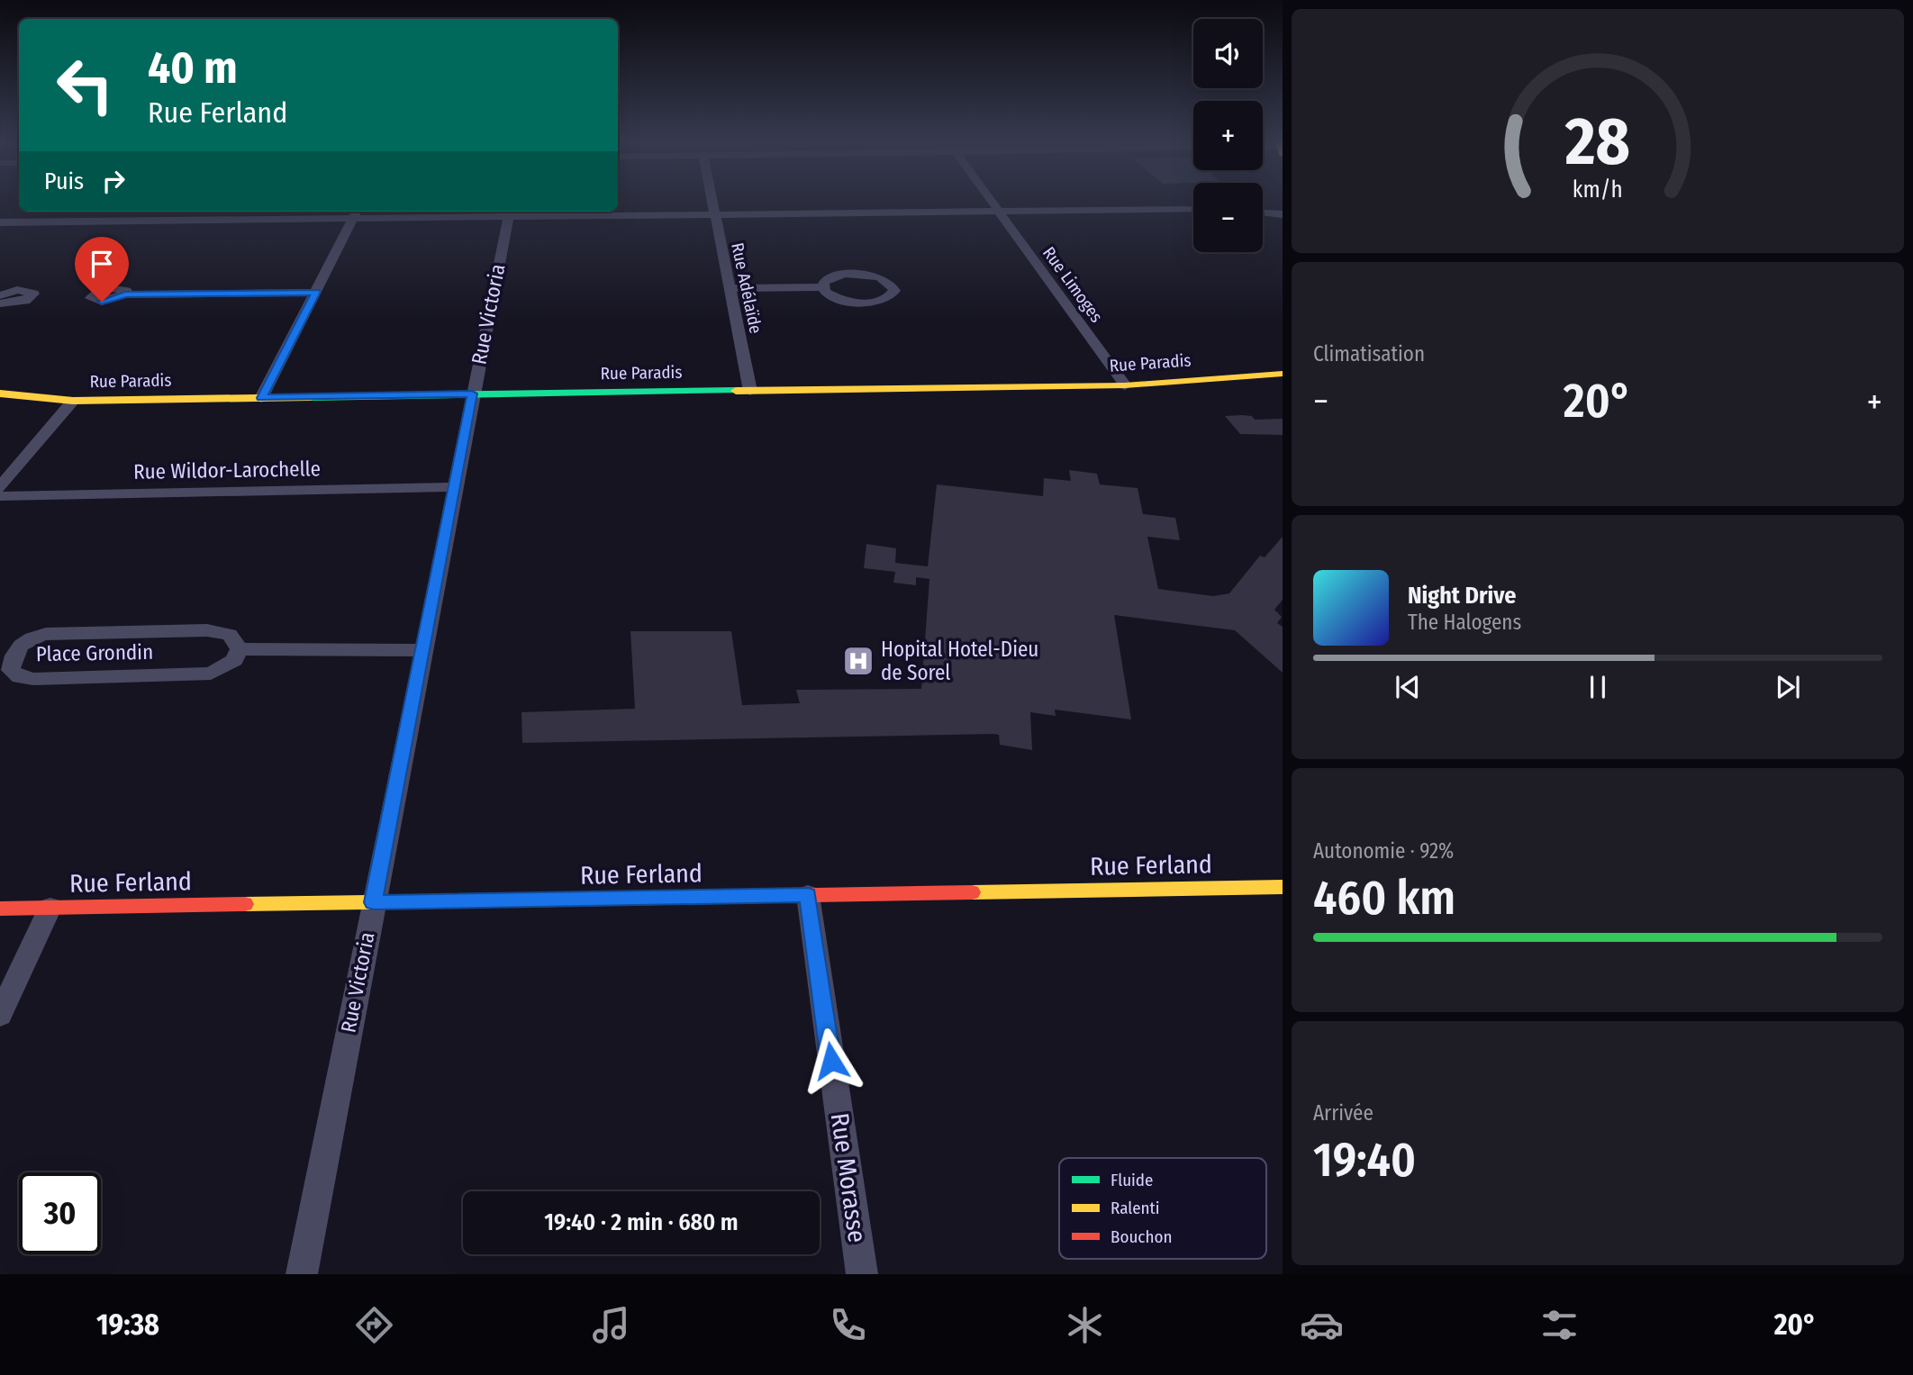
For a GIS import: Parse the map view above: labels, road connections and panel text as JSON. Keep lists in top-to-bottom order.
{
  "streets": {
    "street": [
      "Rue Limoges",
      "Rue Adélaïde",
      "Rue Victoria",
      "Rue Paradis",
      "Rue Wildor-Larochelle",
      "Place Grondin",
      "Rue Ferland",
      "Rue Morasse"
    ]
  },
  "crossings": [
    ["Rue Limoges", "Rue Paradis"],
    ["Rue Adélaïde", "Rue Paradis"],
    ["Rue Victoria", "Rue Paradis"],
    ["Rue Victoria", "Rue Wildor-Larochelle"],
    ["Rue Victoria", "Rue Ferland"],
    ["Rue Ferland", "Rue Morasse"]
  ],
  "places": {
    "hospital": ["Hopital Hotel-Dieu de Sorel"]
  },
  "legend": ["Fluide", "Ralenti", "Bouchon"],
  "page": {
    "map_buttons": ["+", "−"],
    "turn": ["40 m", "Rue Ferland"],
    "then": "Puis",
    "tile": [
      "Climatisation",
      ["Autonomie · 92%", "460 km"],
      ["Arrivée", "19:40"]
    ],
    "heat": ["−", "20°", "+"],
    "song": ["Night Drive", "The Halogens"],
    "limit": "30",
    "trip": "19:40 · 2 min · 680 m",
    "tabs": ["19:38", "20°"],
    "gauge": ["28", "km/h"]
  }
}
